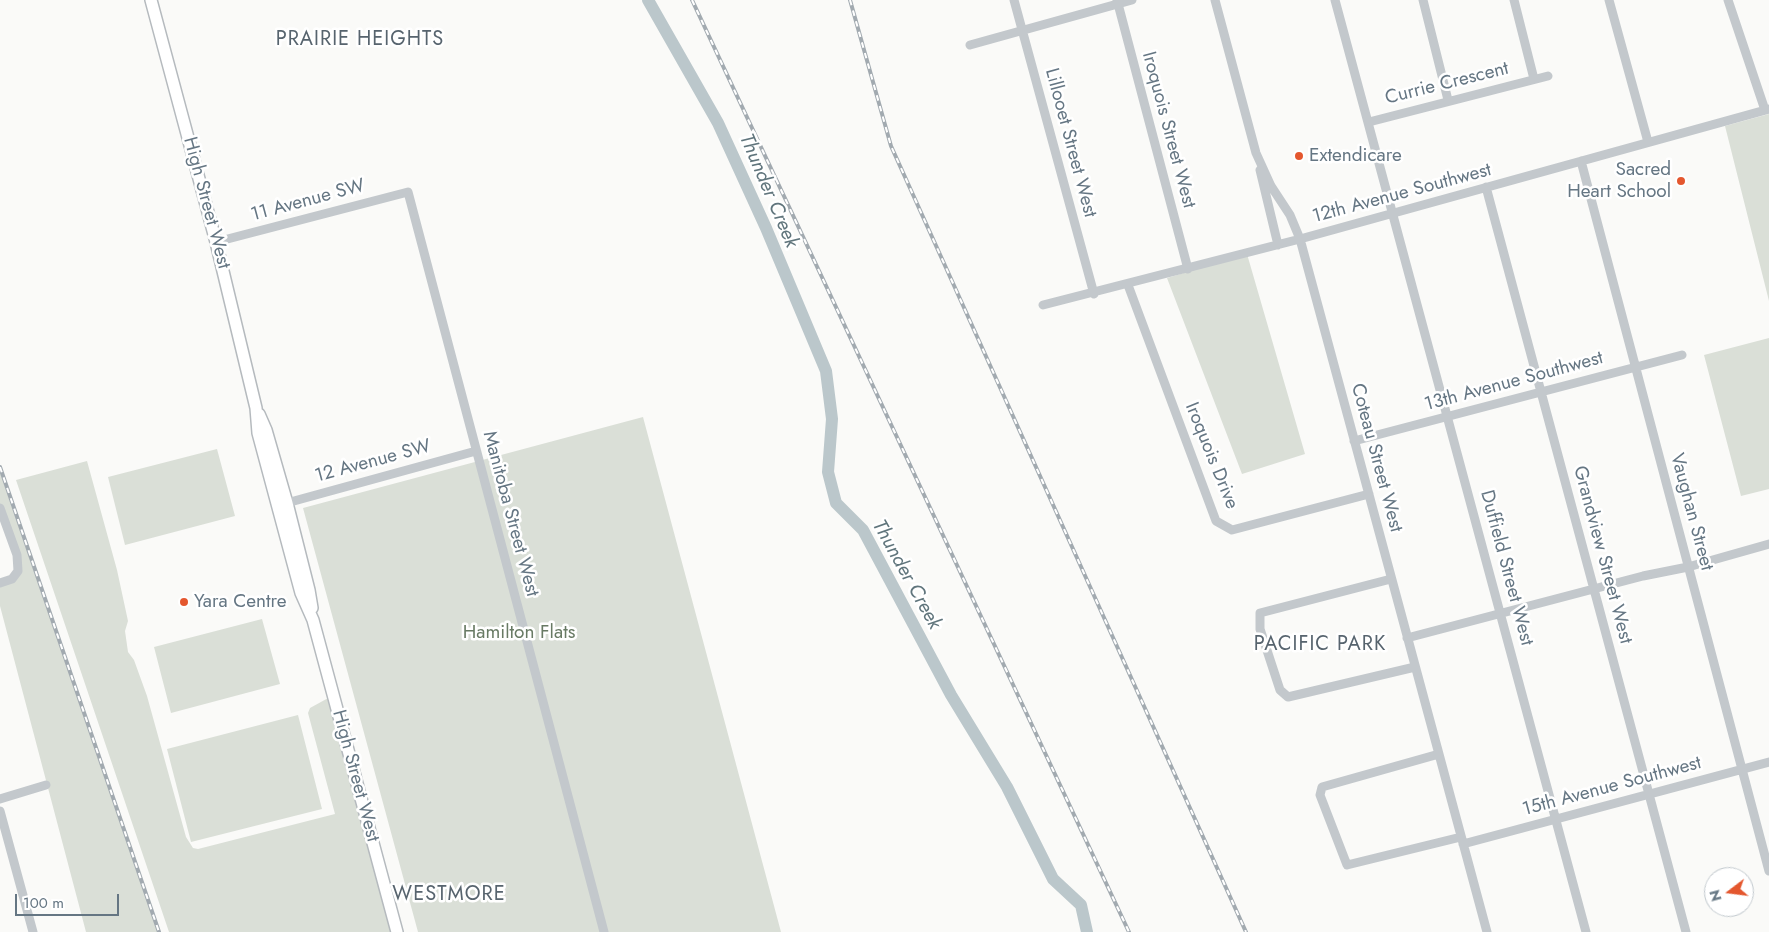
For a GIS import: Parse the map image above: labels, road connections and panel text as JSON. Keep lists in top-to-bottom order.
{
  "streets": {
    "main road": ["High Street West"],
    "street": [
      "Currie Crescent",
      "Iroquois Street West",
      "Lillooet Street West",
      "12th Avenue Southwest",
      "11 Avenue SW",
      "13th Avenue Southwest",
      "Iroquois Drive",
      "Coteau Street West",
      "12 Avenue SW",
      "Vaughan Street",
      "Manitoba Street West",
      "Grandview Street West",
      "Duffield Street West",
      "15th Avenue Southwest"
    ]
  },
  "crossings": [
    ["Currie Crescent", "Duffield Street West"],
    ["Iroquois Street West", "12th Avenue Southwest"],
    ["Lillooet Street West", "12th Avenue Southwest"],
    ["12th Avenue Southwest", "Iroquois Drive"],
    ["12th Avenue Southwest", "Coteau Street West"],
    ["12th Avenue Southwest", "Vaughan Street"],
    ["12th Avenue Southwest", "Grandview Street West"],
    ["12th Avenue Southwest", "Duffield Street West"],
    ["11 Avenue SW", "High Street West"],
    ["11 Avenue SW", "Manitoba Street West"],
    ["High Street West", "12 Avenue SW"],
    ["13th Avenue Southwest", "Coteau Street West"],
    ["13th Avenue Southwest", "Vaughan Street"],
    ["13th Avenue Southwest", "Grandview Street West"],
    ["13th Avenue Southwest", "Duffield Street West"],
    ["Iroquois Drive", "Coteau Street West"],
    ["Coteau Street West", "15th Avenue Southwest"],
    ["12 Avenue SW", "Manitoba Street West"],
    ["Vaughan Street", "15th Avenue Southwest"],
    ["Grandview Street West", "15th Avenue Southwest"],
    ["Duffield Street West", "15th Avenue Southwest"]
  ],
  "districts": ["PRAIRIE HEIGHTS", "PACIFIC PARK", "WESTMORE"],
  "water": ["Thunder Creek"],
  "parks": ["Hamilton Flats"],
  "places": ["Extendicare", "Sacred Heart School", "Yara Centre"],
  "scale_bar": "100 m",
  "north": "left"
}
